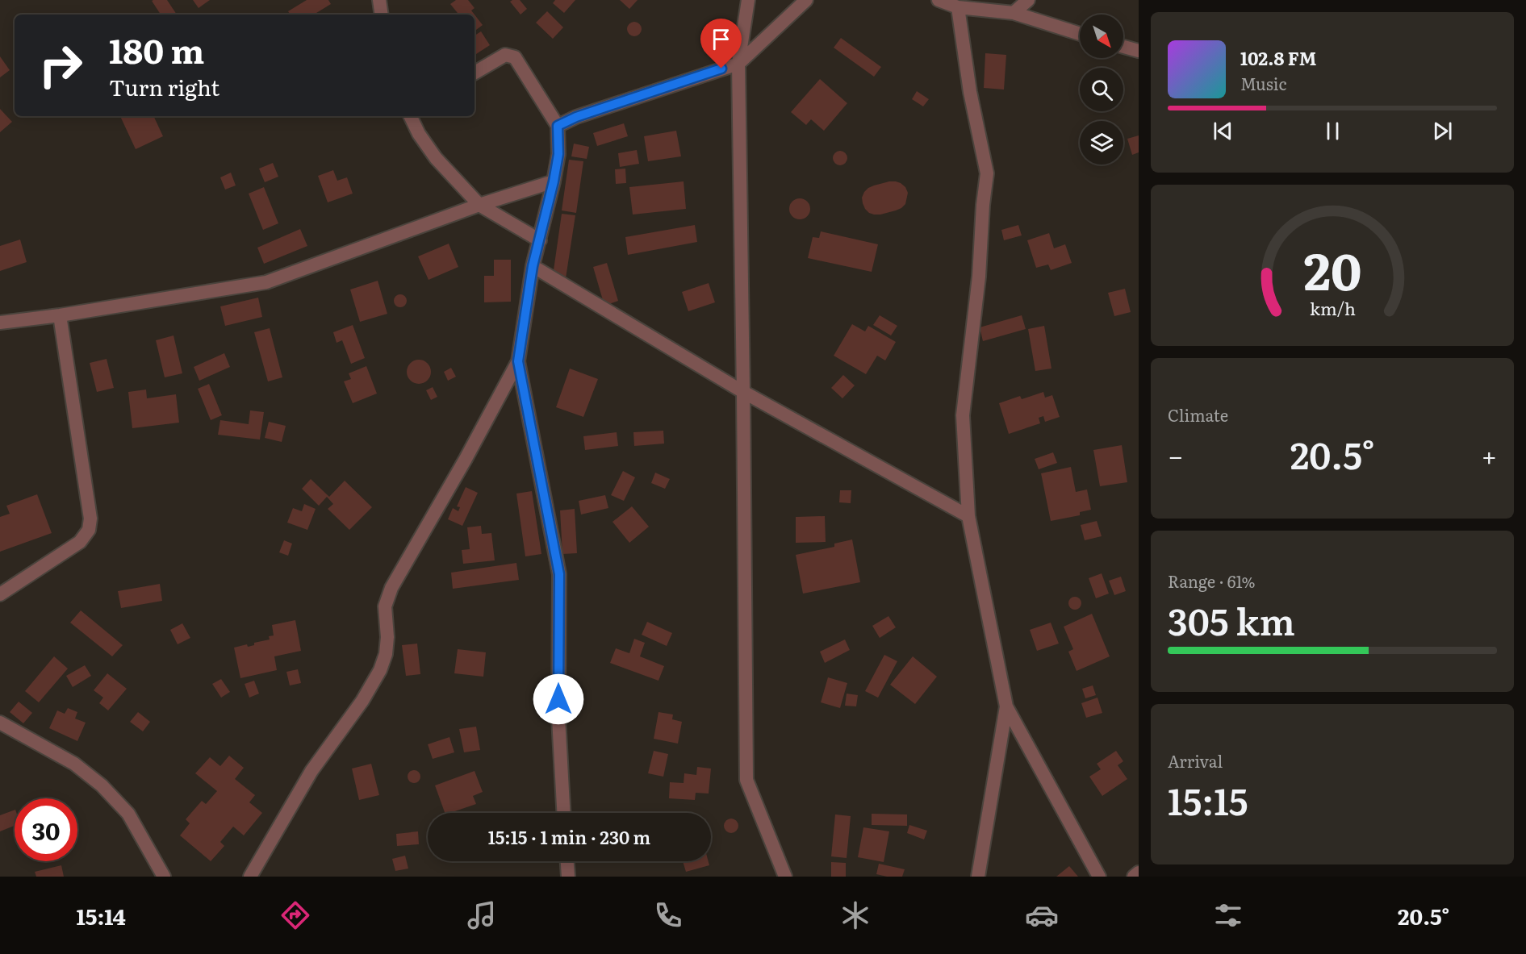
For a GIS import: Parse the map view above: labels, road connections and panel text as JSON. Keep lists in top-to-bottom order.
{
  "north": "bottom right",
  "page": {
    "turn": ["180 m", "Turn right"],
    "song": ["102.8 FM", "Music"],
    "tile": [
      "Climate",
      ["Range · 61%", "305 km"],
      ["Arrival", "15:15"]
    ],
    "heat": ["−", "20.5°", "+"],
    "limit": "30",
    "trip": "15:15 · 1 min · 230 m",
    "tabs": ["15:14", "20.5°"],
    "gauge": ["20", "km/h"]
  }
}
